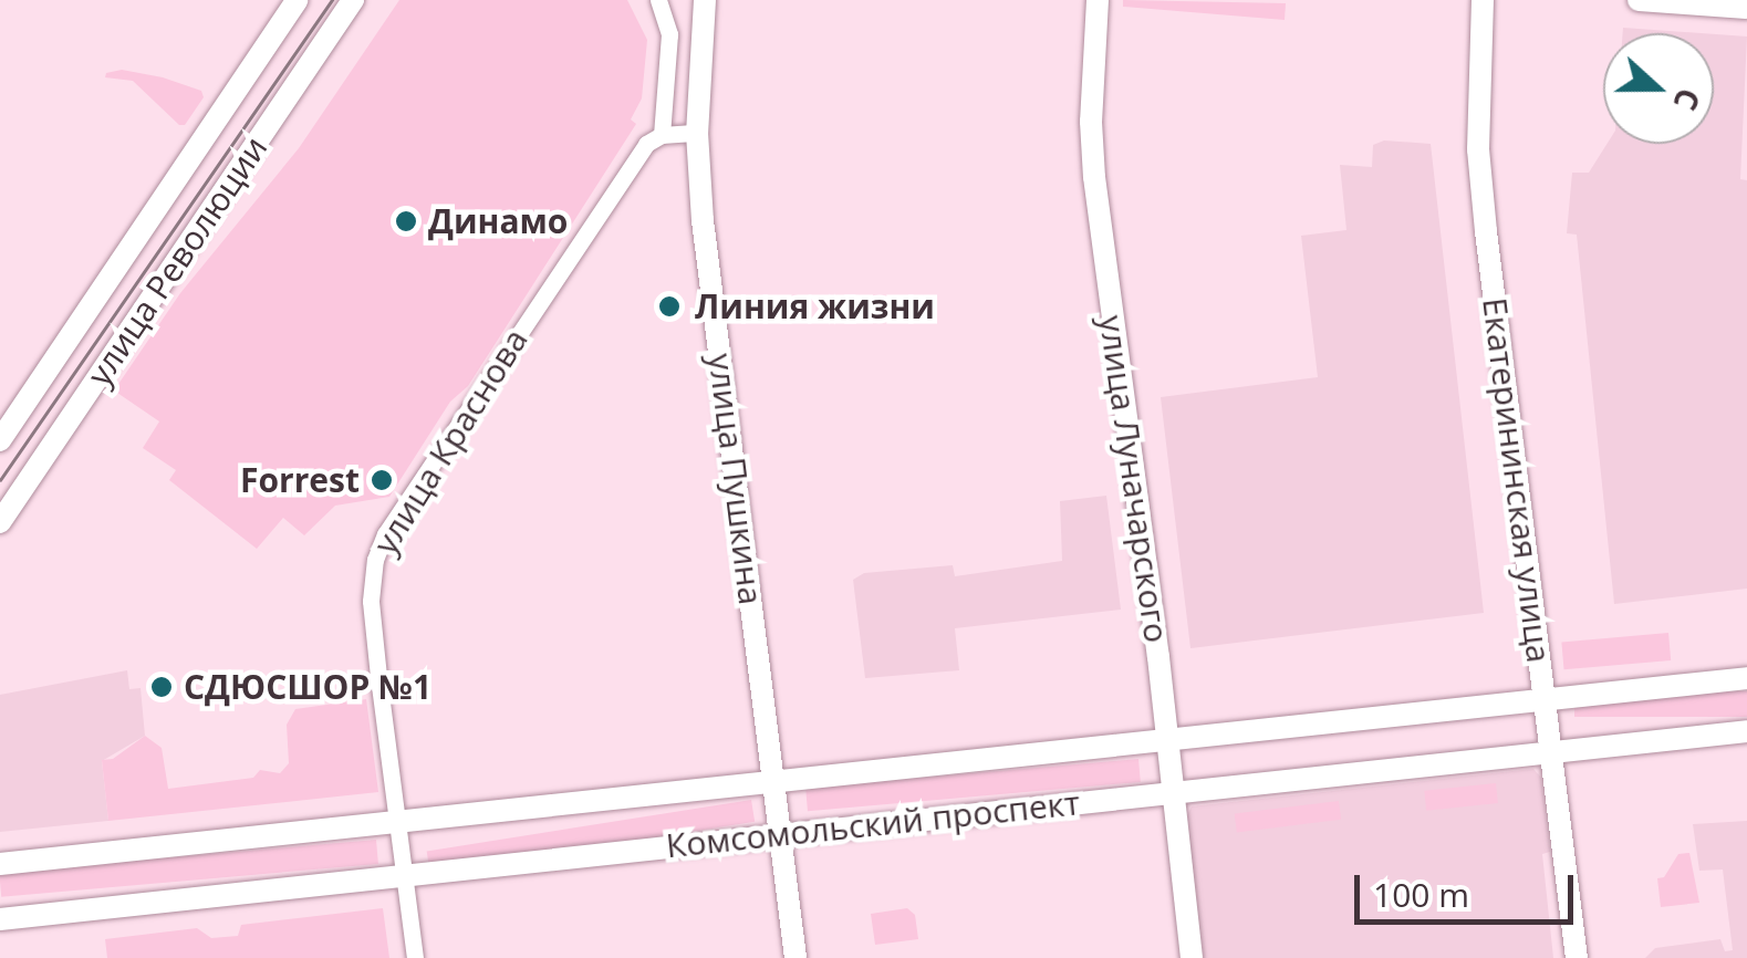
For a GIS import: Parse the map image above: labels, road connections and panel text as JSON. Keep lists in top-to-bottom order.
{
  "streets": {
    "main road": [
      "улица Революции",
      "улица Пушкина",
      "улица Луначарского",
      "Екатерининская улица",
      "Комсомольский проспект"
    ],
    "street": ["улица Краснова"]
  },
  "crossings": [
    ["улица Краснова", "Комсомольский проспект"],
    ["улица Пушкина", "Комсомольский проспект"],
    ["улица Луначарского", "Комсомольский проспект"],
    ["Екатерининская улица", "Комсомольский проспект"]
  ],
  "places": [
    "Динамо",
    "Линия жизни",
    "Forrest",
    "СДЮСШОР №1"
  ],
  "scale_bar": "100 m",
  "north": "right"
}
